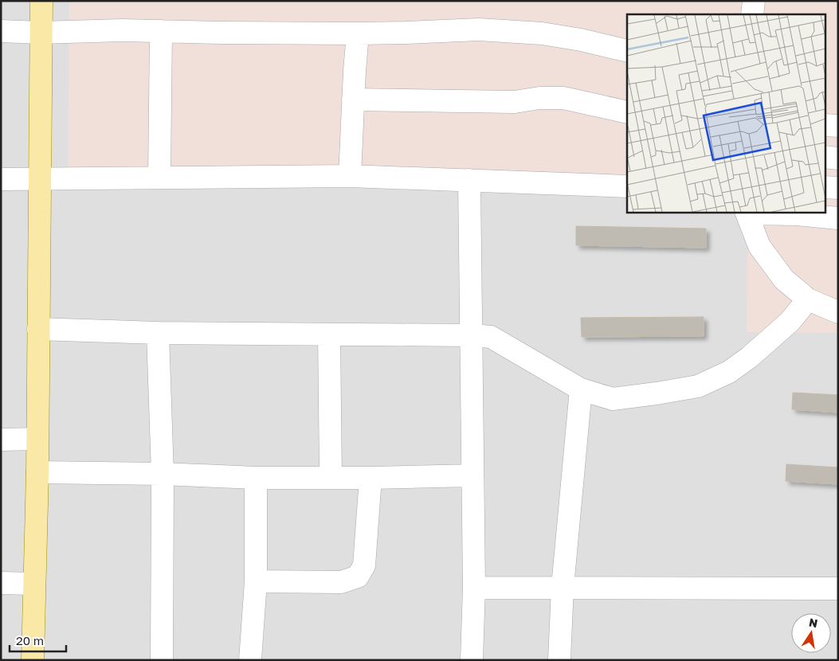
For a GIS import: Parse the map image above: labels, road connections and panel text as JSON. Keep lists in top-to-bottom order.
{
  "scale_bar": "20 m",
  "north": "top"
}
